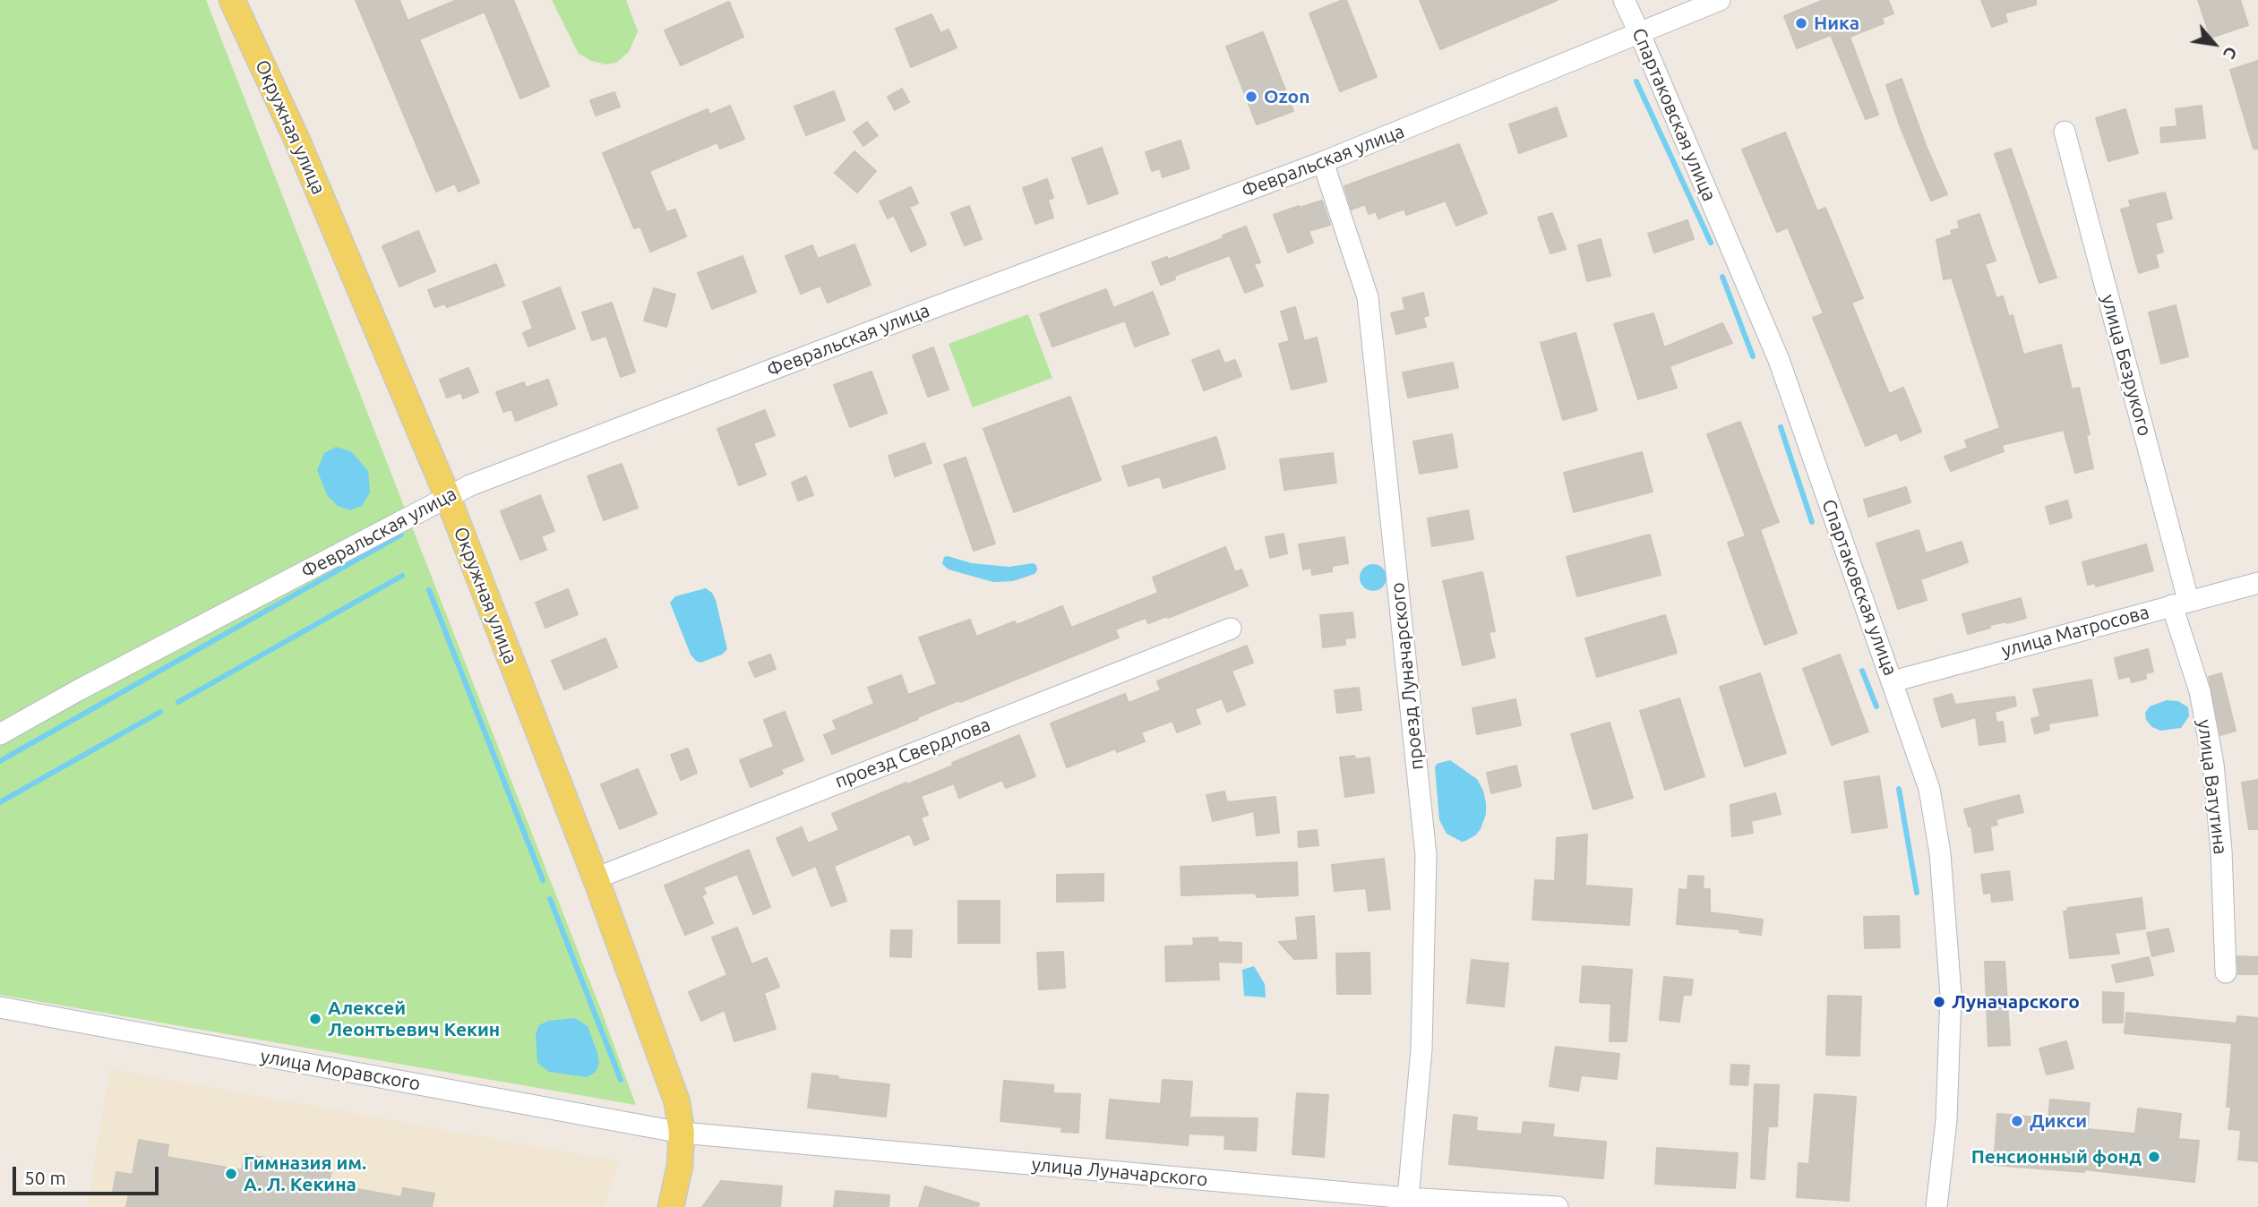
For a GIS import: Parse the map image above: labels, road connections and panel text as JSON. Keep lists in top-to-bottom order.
{
  "streets": {
    "main road": ["Окружная улица"],
    "street": [
      "Спартаковская улица",
      "Февральская улица",
      "улица Безрукого",
      "улица Матросова",
      "проезд Луначарского",
      "проезд Свердлова",
      "улица Ватутина",
      "улица Моравского",
      "улица Луначарского"
    ]
  },
  "crossings": [
    ["Спартаковская улица", "Февральская улица"],
    ["Спартаковская улица", "улица Матросова"],
    ["Окружная улица", "Февральская улица"],
    ["Окружная улица", "проезд Свердлова"],
    ["Окружная улица", "улица Моравского"],
    ["Окружная улица", "улица Луначарского"],
    ["Февральская улица", "проезд Луначарского"],
    ["улица Безрукого", "улица Матросова"],
    ["улица Безрукого", "улица Ватутина"],
    ["улица Матросова", "улица Ватутина"],
    ["проезд Луначарского", "улица Луначарского"],
    ["улица Моравского", "улица Луначарского"]
  ],
  "places": [
    "Ника",
    "Ozon",
    "Луначарского",
    "Алексей Леонтьевич Кекин",
    "Дикси",
    "Пенсионный фонд",
    "Гимназия им. А. Л. Кекина"
  ],
  "scale_bar": "50 m",
  "north": "bottom right"
}
